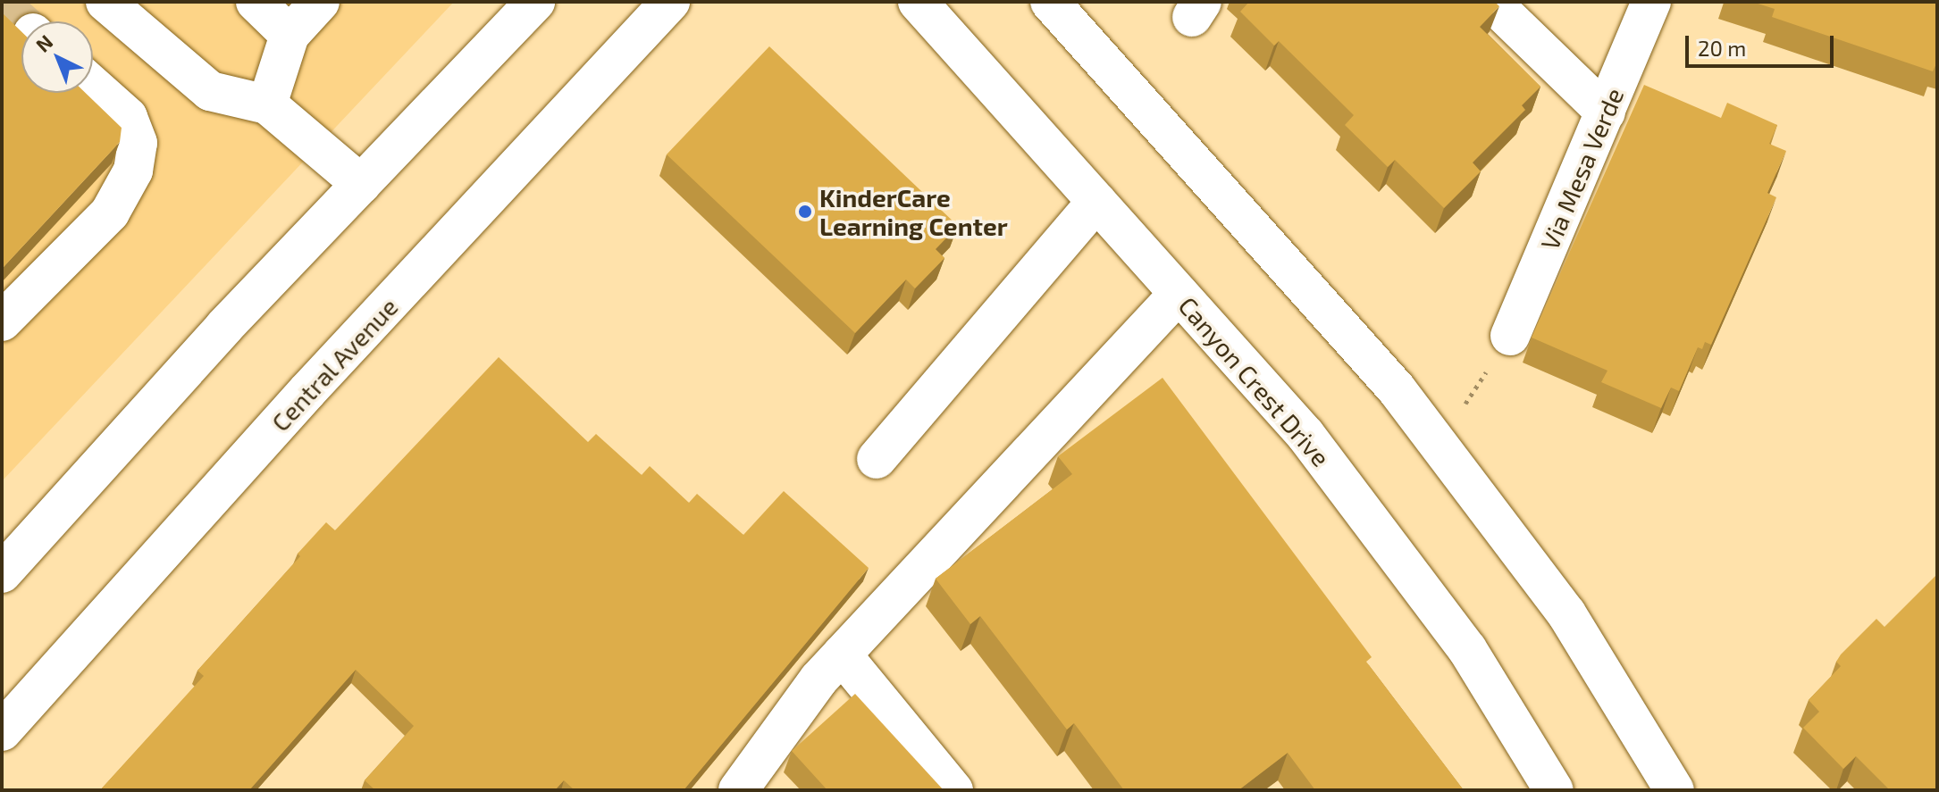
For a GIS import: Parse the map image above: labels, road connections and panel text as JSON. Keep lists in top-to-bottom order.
{
  "streets": {
    "main road": ["Via Mesa Verde", "Central Avenue", "Canyon Crest Drive"]
  },
  "places": ["KinderCare Learning Center"],
  "scale_bar": "20 m",
  "north": "top left"
}
